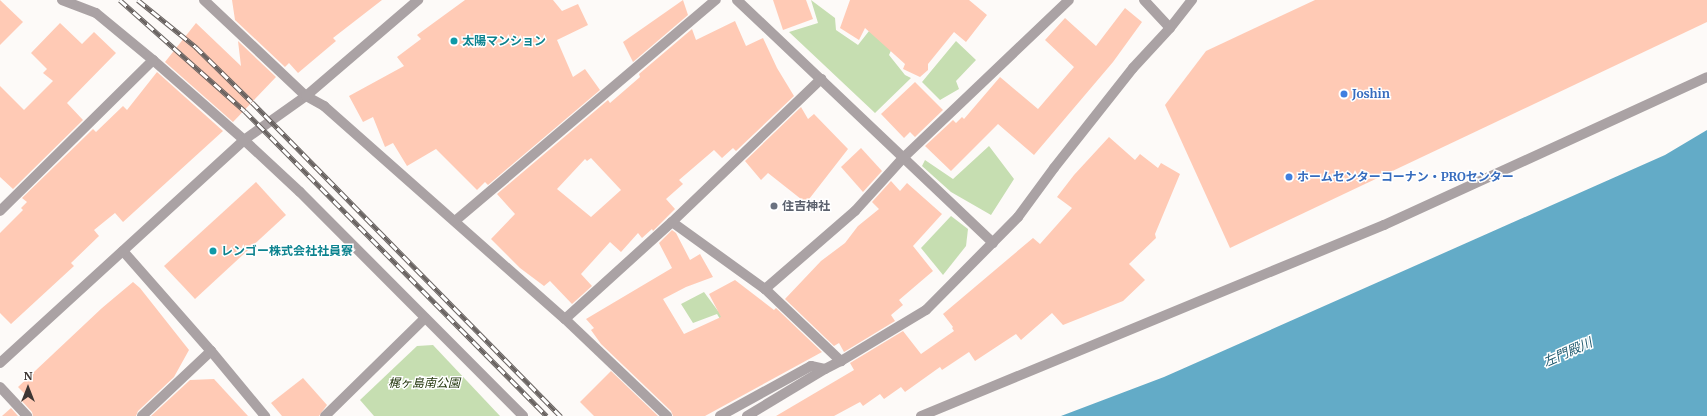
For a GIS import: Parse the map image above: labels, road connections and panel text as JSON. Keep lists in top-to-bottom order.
{
  "water": ["左門殿川"],
  "parks": ["梶ヶ島南公園"],
  "places": [
    "太陽マンション",
    "Joshin",
    "ホームセンターコーナン・PROセンター",
    "住吉神社",
    "レンゴー株式会社社員寮"
  ],
  "north": "top"
}
